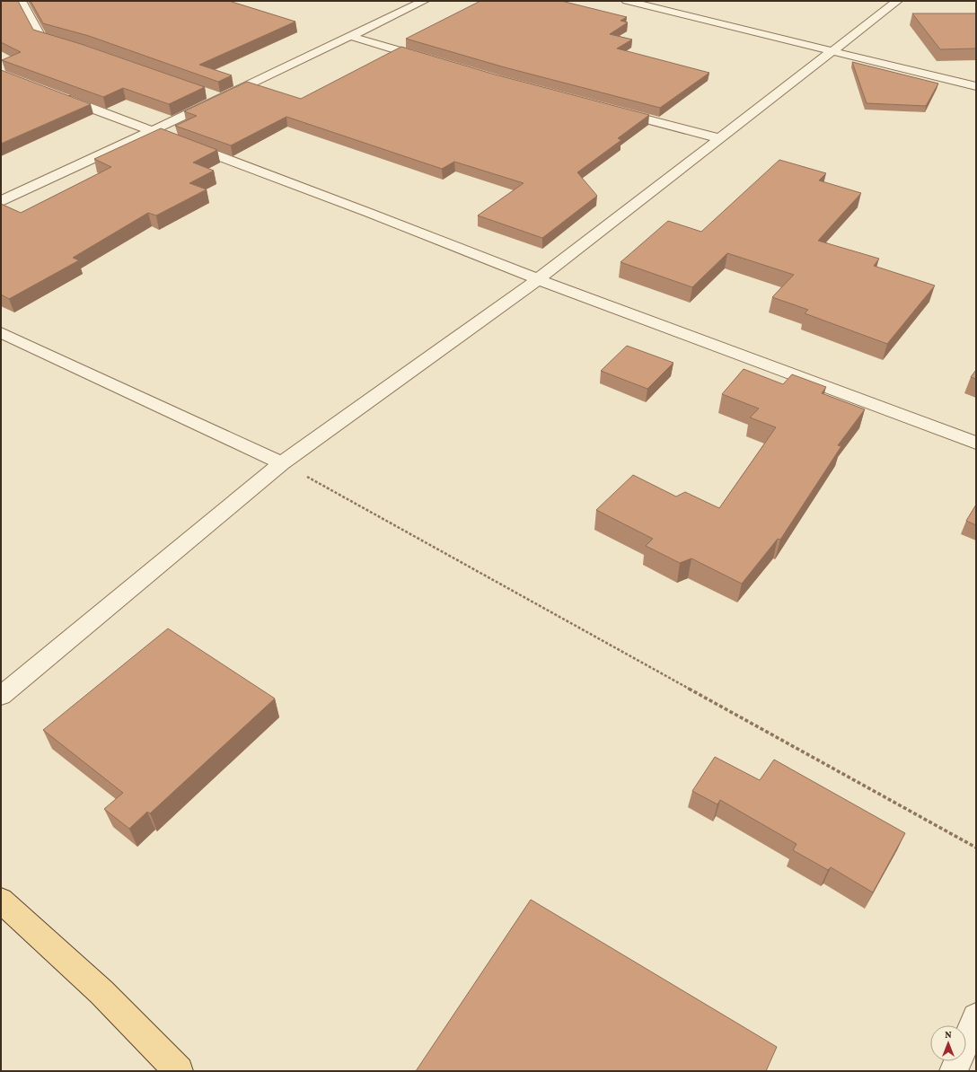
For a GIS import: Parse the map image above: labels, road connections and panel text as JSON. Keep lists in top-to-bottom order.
{
  "north": "top"
}
